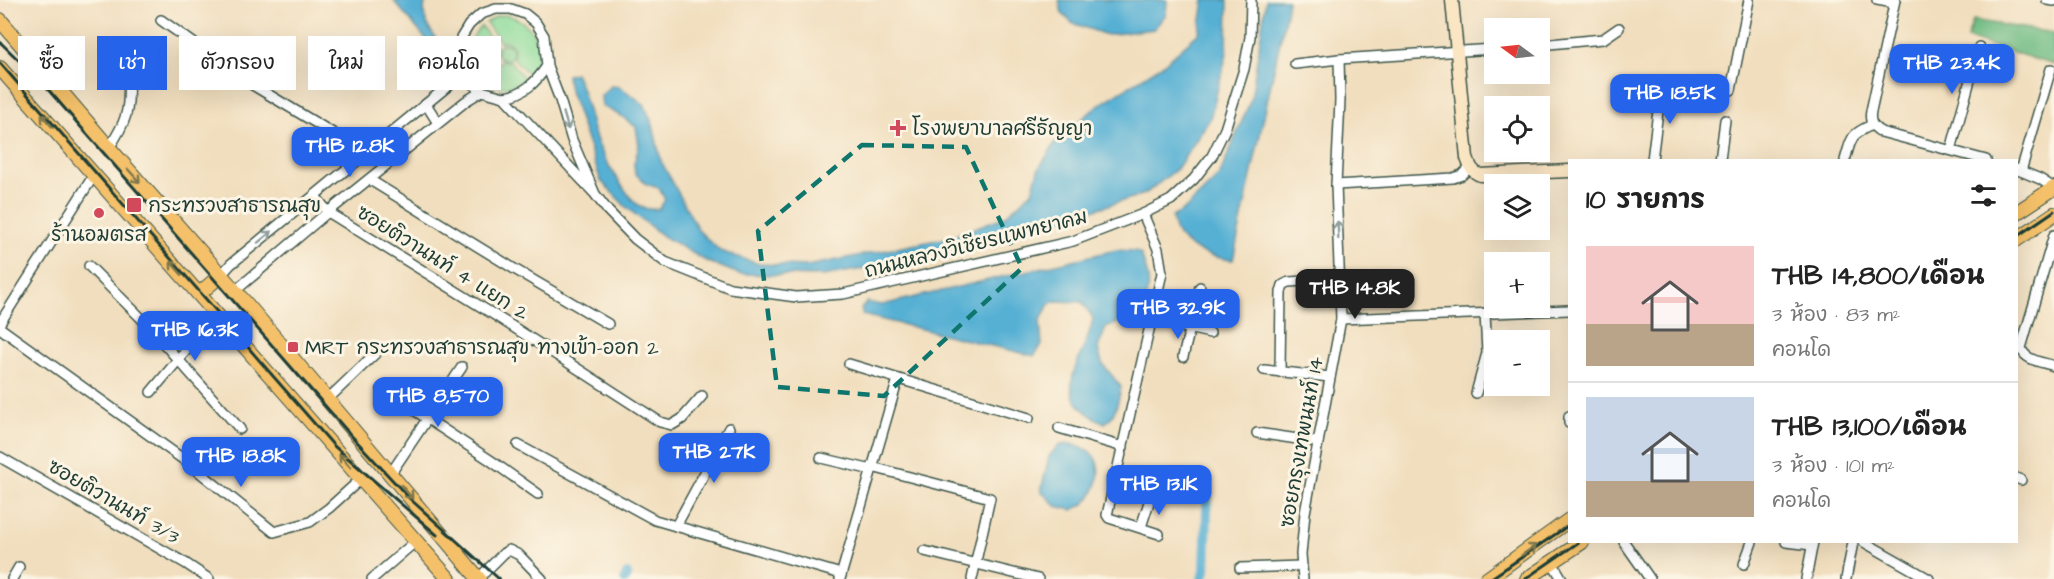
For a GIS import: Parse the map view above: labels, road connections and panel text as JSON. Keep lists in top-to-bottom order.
{
  "streets": {
    "street": [
      "ถนนหลวงวิเชียรแพทยาคม",
      "ซอยติวานนท์ 4 แยก 2",
      "ซอยกรุงเทพนนท์ 14",
      "ซอยติวานนท์ 3/3"
    ]
  },
  "places": {
    "health": ["โรงพยาบาลศรีธัญญา"],
    "transit": ["กระทรวงสาธารณสุข", "MRT กระทรวงสาธารณสุข ทางเข้า-ออก 2"],
    "other": ["ร้านอมตรส"]
  },
  "north": "left",
  "page": {
    "map_buttons": ["+", "−"],
    "chip": [
      "ซื้อ",
      "เช่า",
      "ตัวกรอง",
      "ใหม่",
      "คอนโด"
    ],
    "price": [
      "THB 23.4K",
      "THB 18.5K",
      "THB 12.8K",
      "THB 14.8K",
      "THB 32.9K",
      "THB 16.3K",
      "THB 8,570",
      "THB 27K",
      "THB 18.8K",
      "THB 13.1K"
    ],
    "heading": "10 รายการ",
    "list": [
      {
        "name": "THB 14,800/เดือน",
        "note": "3 ห้อง · 83 m² · คอนโด"
      },
      {
        "name": "THB 13,100/เดือน",
        "note": "3 ห้อง · 101 m² · คอนโด"
      }
    ]
  }
}
